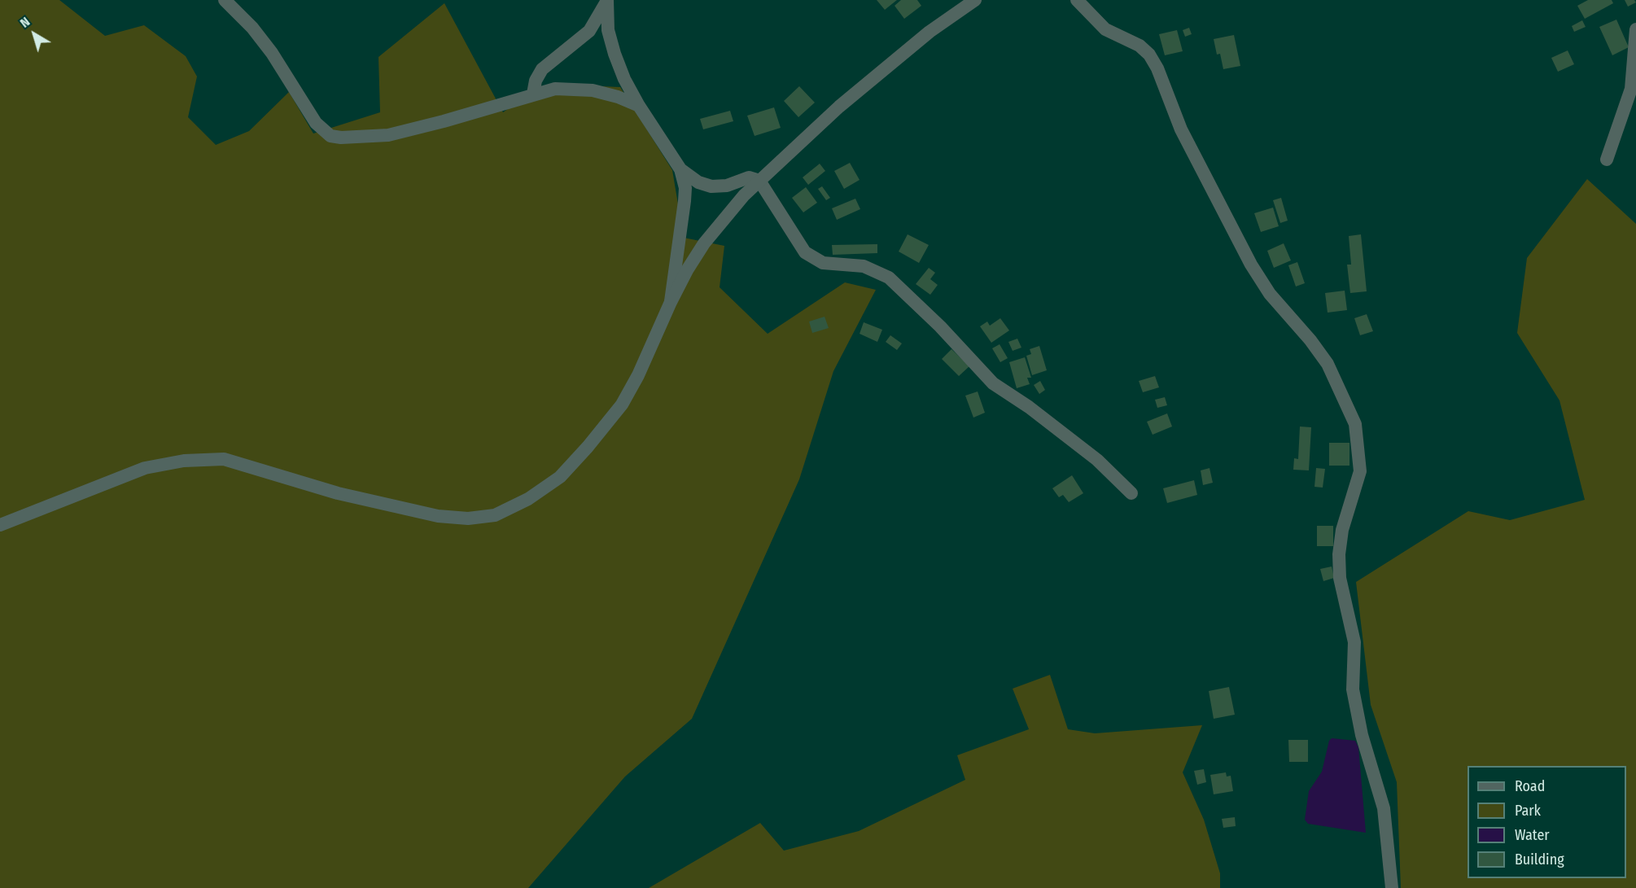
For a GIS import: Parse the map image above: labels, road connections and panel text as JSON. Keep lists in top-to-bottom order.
{
  "legend": [
    "Road",
    "Park",
    "Water",
    "Building"
  ],
  "north": "top left"
}
